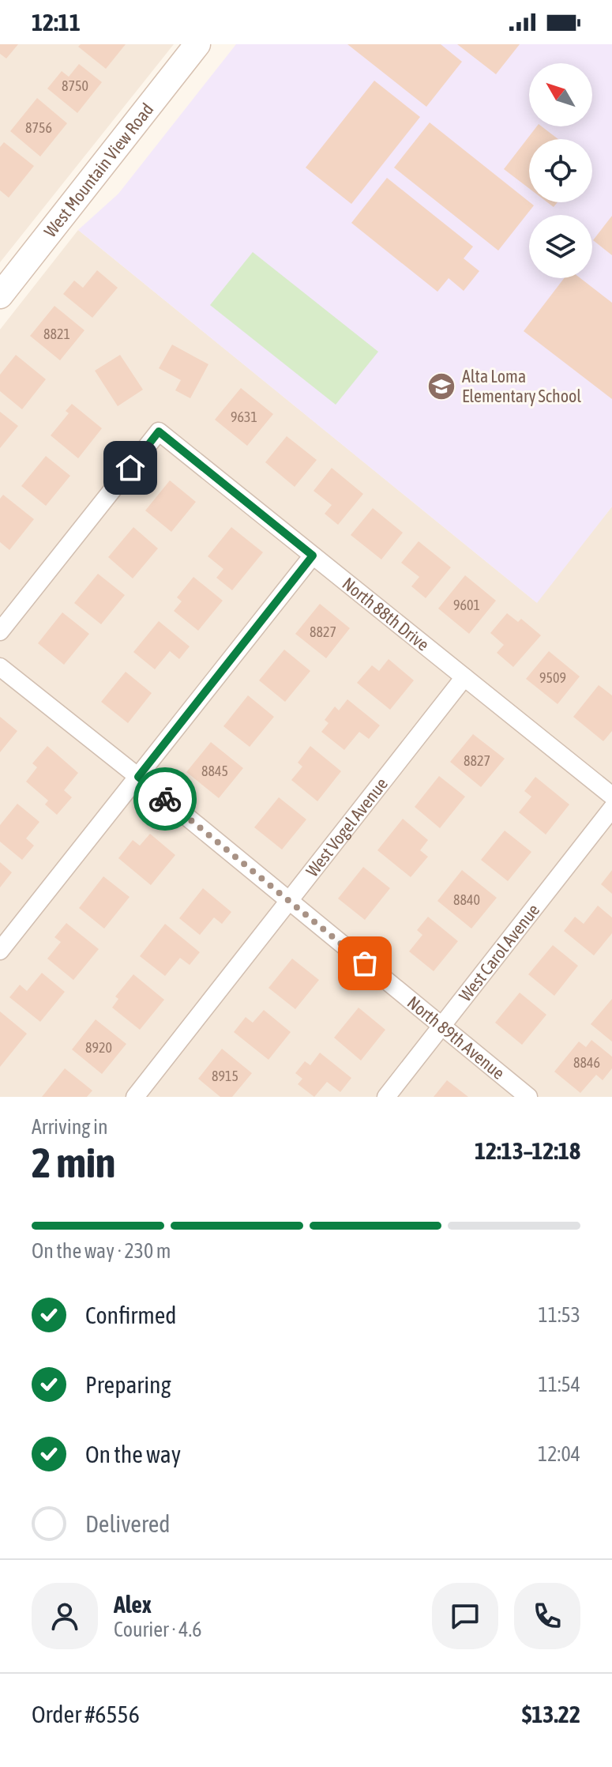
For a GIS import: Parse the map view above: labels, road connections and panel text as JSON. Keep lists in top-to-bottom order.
{
  "streets": {
    "street": [
      "West Mountain View Road",
      "North 88th Drive",
      "West Vogel Avenue",
      "West Carol Avenue",
      "North 89th Avenue"
    ]
  },
  "crossings": [
    ["North 88th Drive", "West Vogel Avenue"],
    ["West Vogel Avenue", "North 89th Avenue"],
    ["West Carol Avenue", "North 89th Avenue"]
  ],
  "places": {
    "school or university": ["Alta Loma Elementary School"]
  },
  "house_numbers": [
    "8750",
    "8756",
    "8821",
    "9631",
    "9601",
    "8827",
    "9509",
    "8827",
    "8845",
    "8840",
    "8920",
    "8846",
    "8915"
  ],
  "north": "top left",
  "page": {
    "status": "12:11",
    "heading": ["2 min", "Arriving in", "12:13–12:18"],
    "panel": [
      "Alex",
      "Courier · 4.6",
      "Order #6556",
      "$13.22"
    ],
    "bar": "On the way · 230 m",
    "list": [
      ["Confirmed", "11:53"],
      ["Preparing", "11:54"],
      ["On the way", "12:04"],
      "Delivered"
    ]
  }
}
